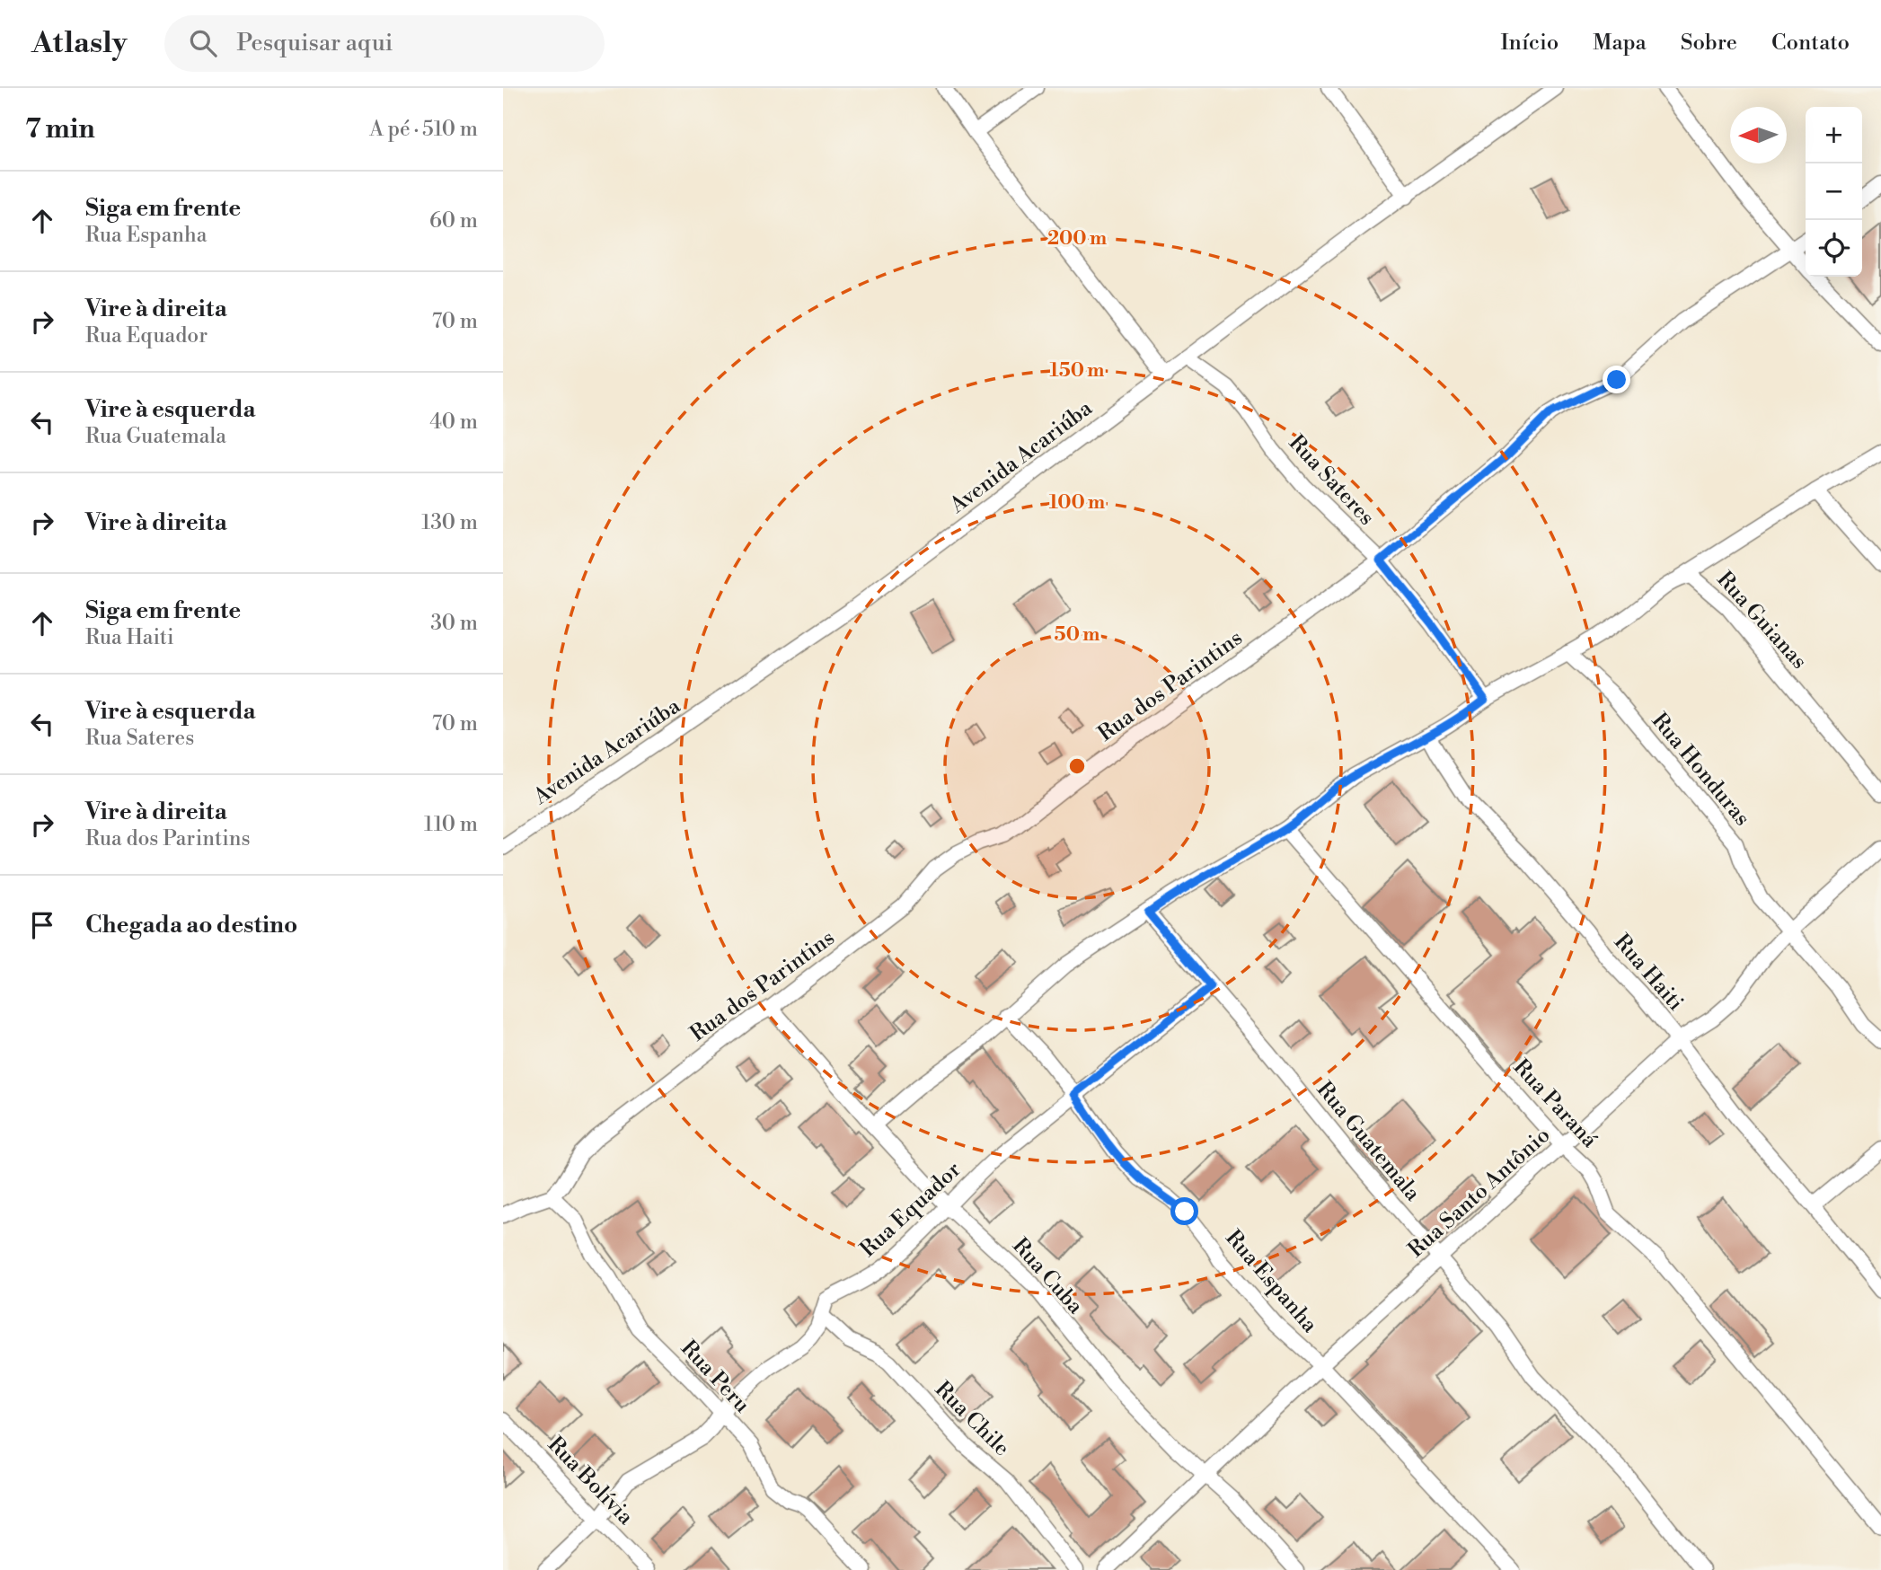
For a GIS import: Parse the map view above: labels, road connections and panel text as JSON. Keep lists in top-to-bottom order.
{
  "streets": {
    "street": [
      "Avenida Acariúba",
      "Rua Sateres",
      "Rua Guianas",
      "Rua dos Parintins",
      "Rua Honduras",
      "Rua Haiti",
      "Rua Paraná",
      "Rua Guatemala",
      "Rua Santo Antônio",
      "Rua Equador",
      "Rua Cuba",
      "Rua Espanha",
      "Rua Peru",
      "Rua Chile",
      "Rua Bolívia"
    ]
  },
  "crossings": [
    ["Avenida Acariúba", "Rua Sateres"],
    ["Rua Sateres", "Rua Guianas"],
    ["Rua Sateres", "Rua dos Parintins"],
    ["Rua Guianas", "Rua Honduras"],
    ["Rua dos Parintins", "Rua Cuba"],
    ["Rua dos Parintins", "Rua Peru"],
    ["Rua Honduras", "Rua Santo Antônio"],
    ["Rua Haiti", "Rua Santo Antônio"],
    ["Rua Paraná", "Rua Santo Antônio"],
    ["Rua Guatemala", "Rua Santo Antônio"],
    ["Rua Guatemala", "Rua Equador"],
    ["Rua Santo Antônio", "Rua Cuba"],
    ["Rua Santo Antônio", "Rua Espanha"],
    ["Rua Equador", "Rua Cuba"],
    ["Rua Equador", "Rua Espanha"],
    ["Rua Equador", "Rua Peru"],
    ["Rua Equador", "Rua Chile"],
    ["Rua Equador", "Rua Bolívia"]
  ],
  "north": "left",
  "page": {
    "header": "Atlasly",
    "search": "Pesquisar aqui",
    "nav": [
      "Início",
      "Mapa",
      "Sobre",
      "Contato"
    ],
    "heading": ["7 min", "A pé · 510 m"],
    "map_buttons": ["+", "−"],
    "list": [
      ["Siga em frente", "Rua Espanha", "60 m"],
      ["Vire à direita", "Rua Equador", "70 m"],
      ["Vire à esquerda", "Rua Guatemala", "40 m"],
      ["Vire à direita", "130 m"],
      ["Siga em frente", "Rua Haiti", "30 m"],
      ["Vire à esquerda", "Rua Sateres", "70 m"],
      ["Vire à direita", "Rua dos Parintins", "110 m"],
      "Chegada ao destino"
    ]
  },
  "rings": [
    "200 m",
    "150 m",
    "100 m",
    "50 m"
  ]
}
